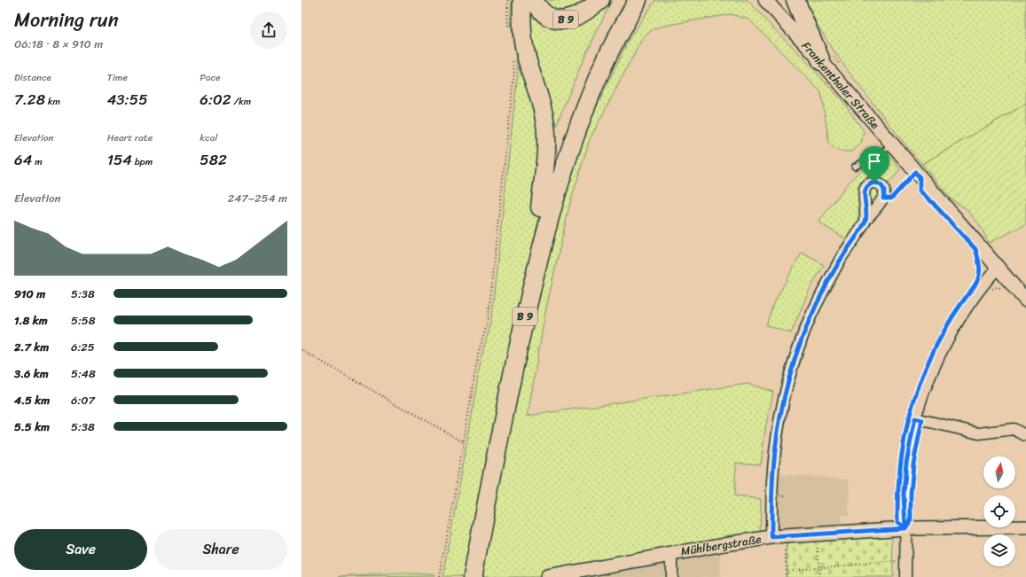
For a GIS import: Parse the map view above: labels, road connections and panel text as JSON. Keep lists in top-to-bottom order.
{
  "streets": {
    "highway": ["B 9"],
    "street": ["Frankenthaler Straße", "Mühlbergstraße"]
  },
  "north": "top",
  "page": {
    "heading": ["Morning run", "06:18 · 8 × 910 m"],
    "stats": [
      ["Distance", "7.28 km"],
      ["Time", "43:55"],
      ["Pace", "6:02 /km"],
      ["Elevation", "64 m"],
      ["Heart rate", "154 bpm"],
      ["kcal", "582"]
    ],
    "chart": ["Elevation", "247–254 m"],
    "list": [
      {
        "name": "910 m",
        "note": "5:38"
      },
      {
        "name": "1.8 km",
        "note": "5:58"
      },
      {
        "name": "2.7 km",
        "note": "6:25"
      },
      {
        "name": "3.6 km",
        "note": "5:48"
      },
      {
        "name": "4.5 km",
        "note": "6:07"
      },
      {
        "name": "5.5 km",
        "note": "5:38"
      }
    ],
    "buttons": ["Save", "Share"]
  }
}
